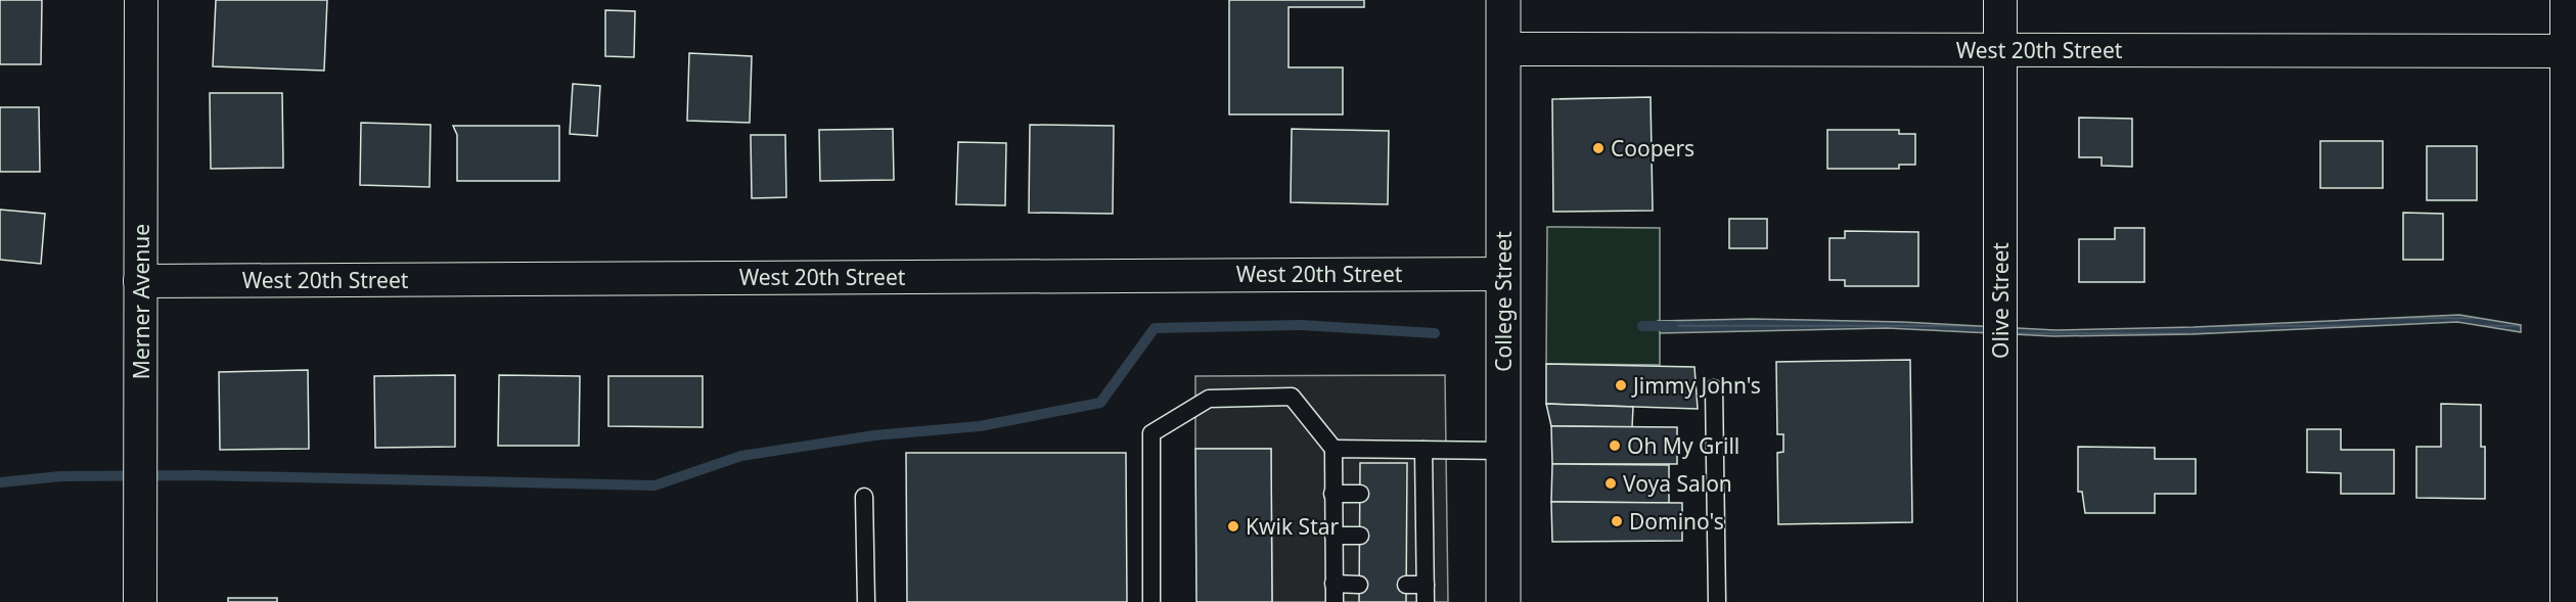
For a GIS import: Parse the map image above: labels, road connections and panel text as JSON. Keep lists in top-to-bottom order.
{
  "streets": {
    "street": [
      "West 20th Street",
      "Olive Street",
      "Merner Avenue",
      "College Street"
    ]
  },
  "crossings": [
    ["West 20th Street", "Olive Street"],
    ["West 20th Street", "Merner Avenue"],
    ["West 20th Street", "College Street"]
  ],
  "places": [
    "Coopers",
    "Jimmy John's",
    "Oh My Grill",
    "Voya Salon",
    "Domino's",
    "Kwik Star"
  ]
}
